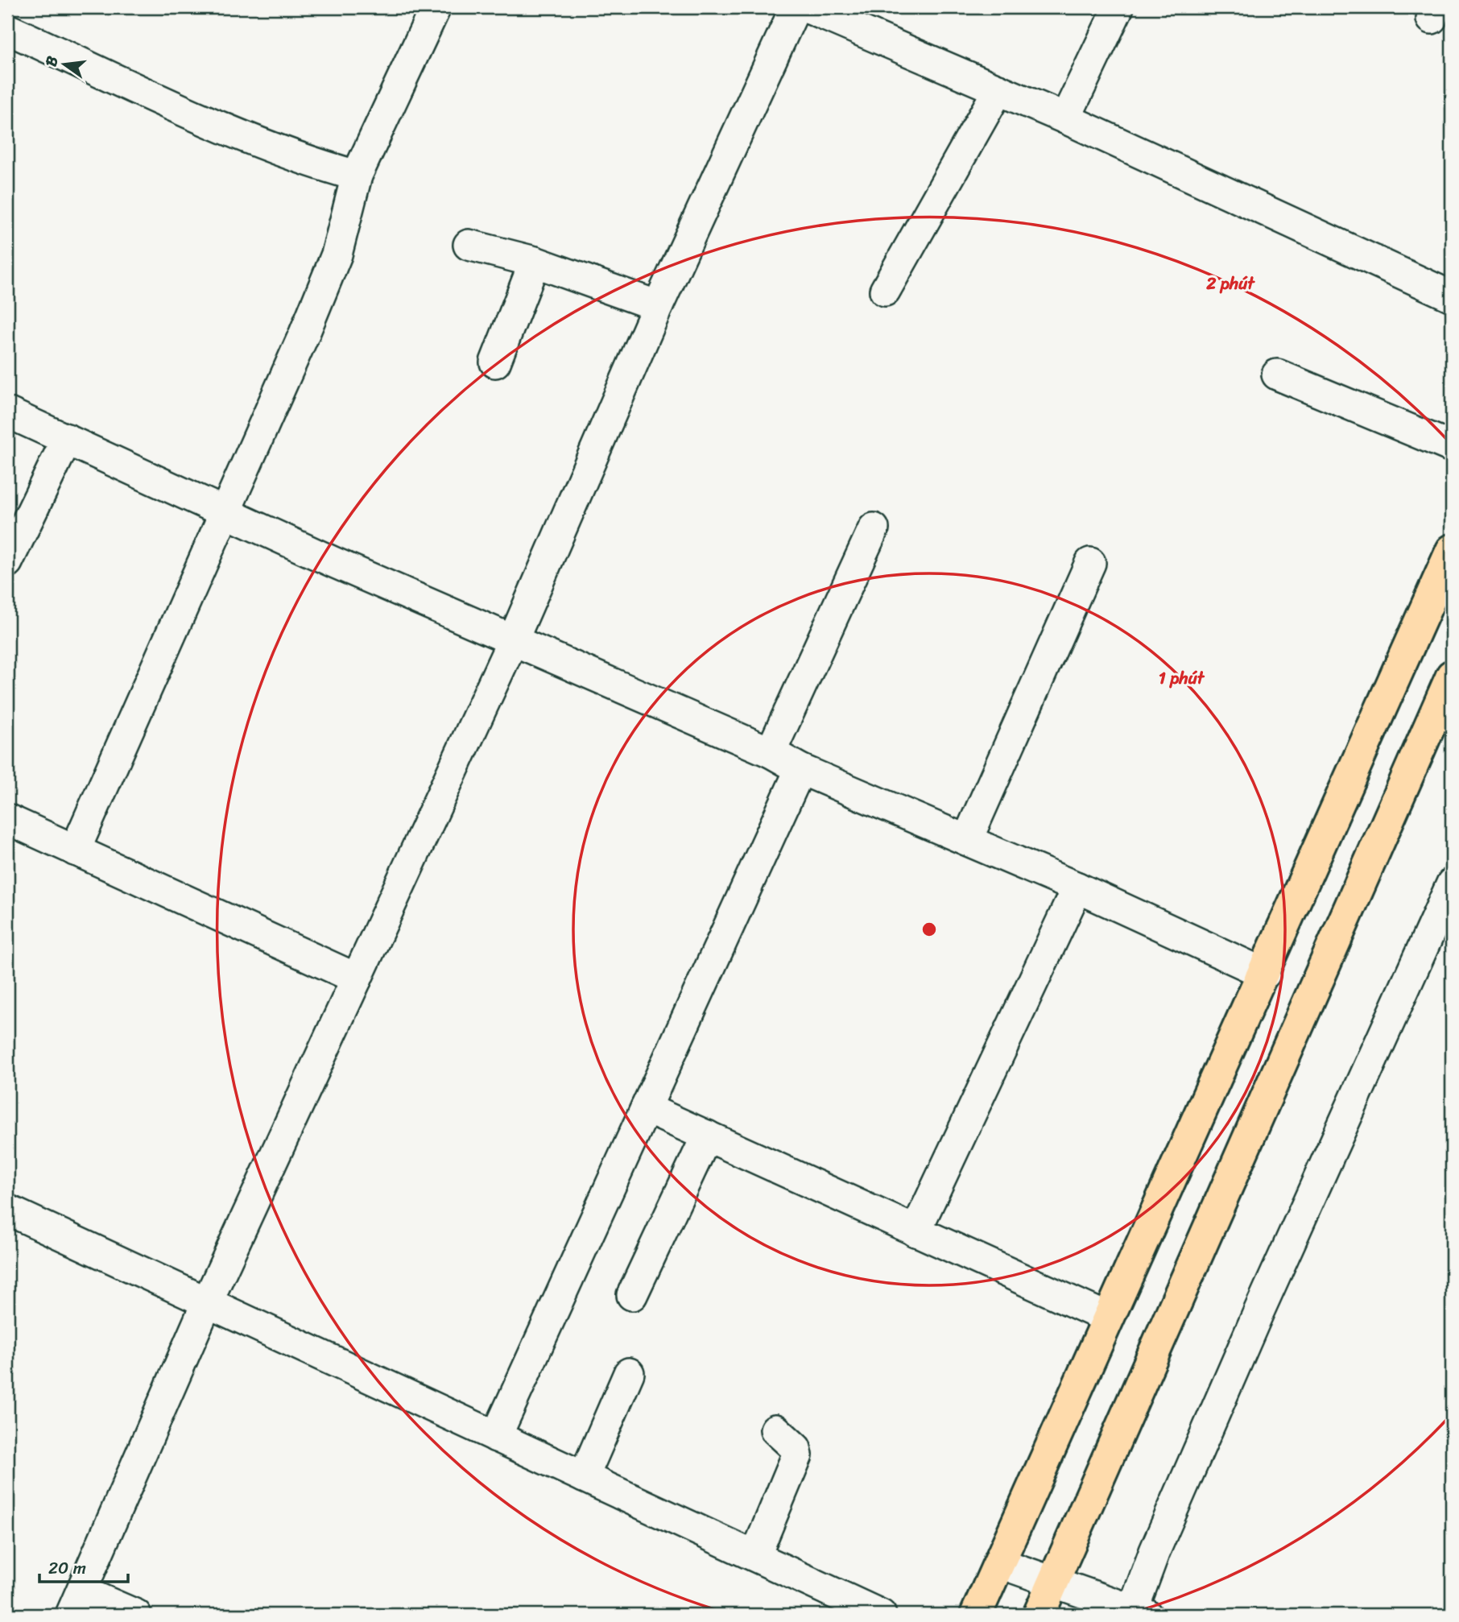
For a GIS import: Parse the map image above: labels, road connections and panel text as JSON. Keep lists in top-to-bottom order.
{
  "scale_bar": "20 m",
  "north": "left",
  "rings": ["2 phút", "1 phút"]
}
